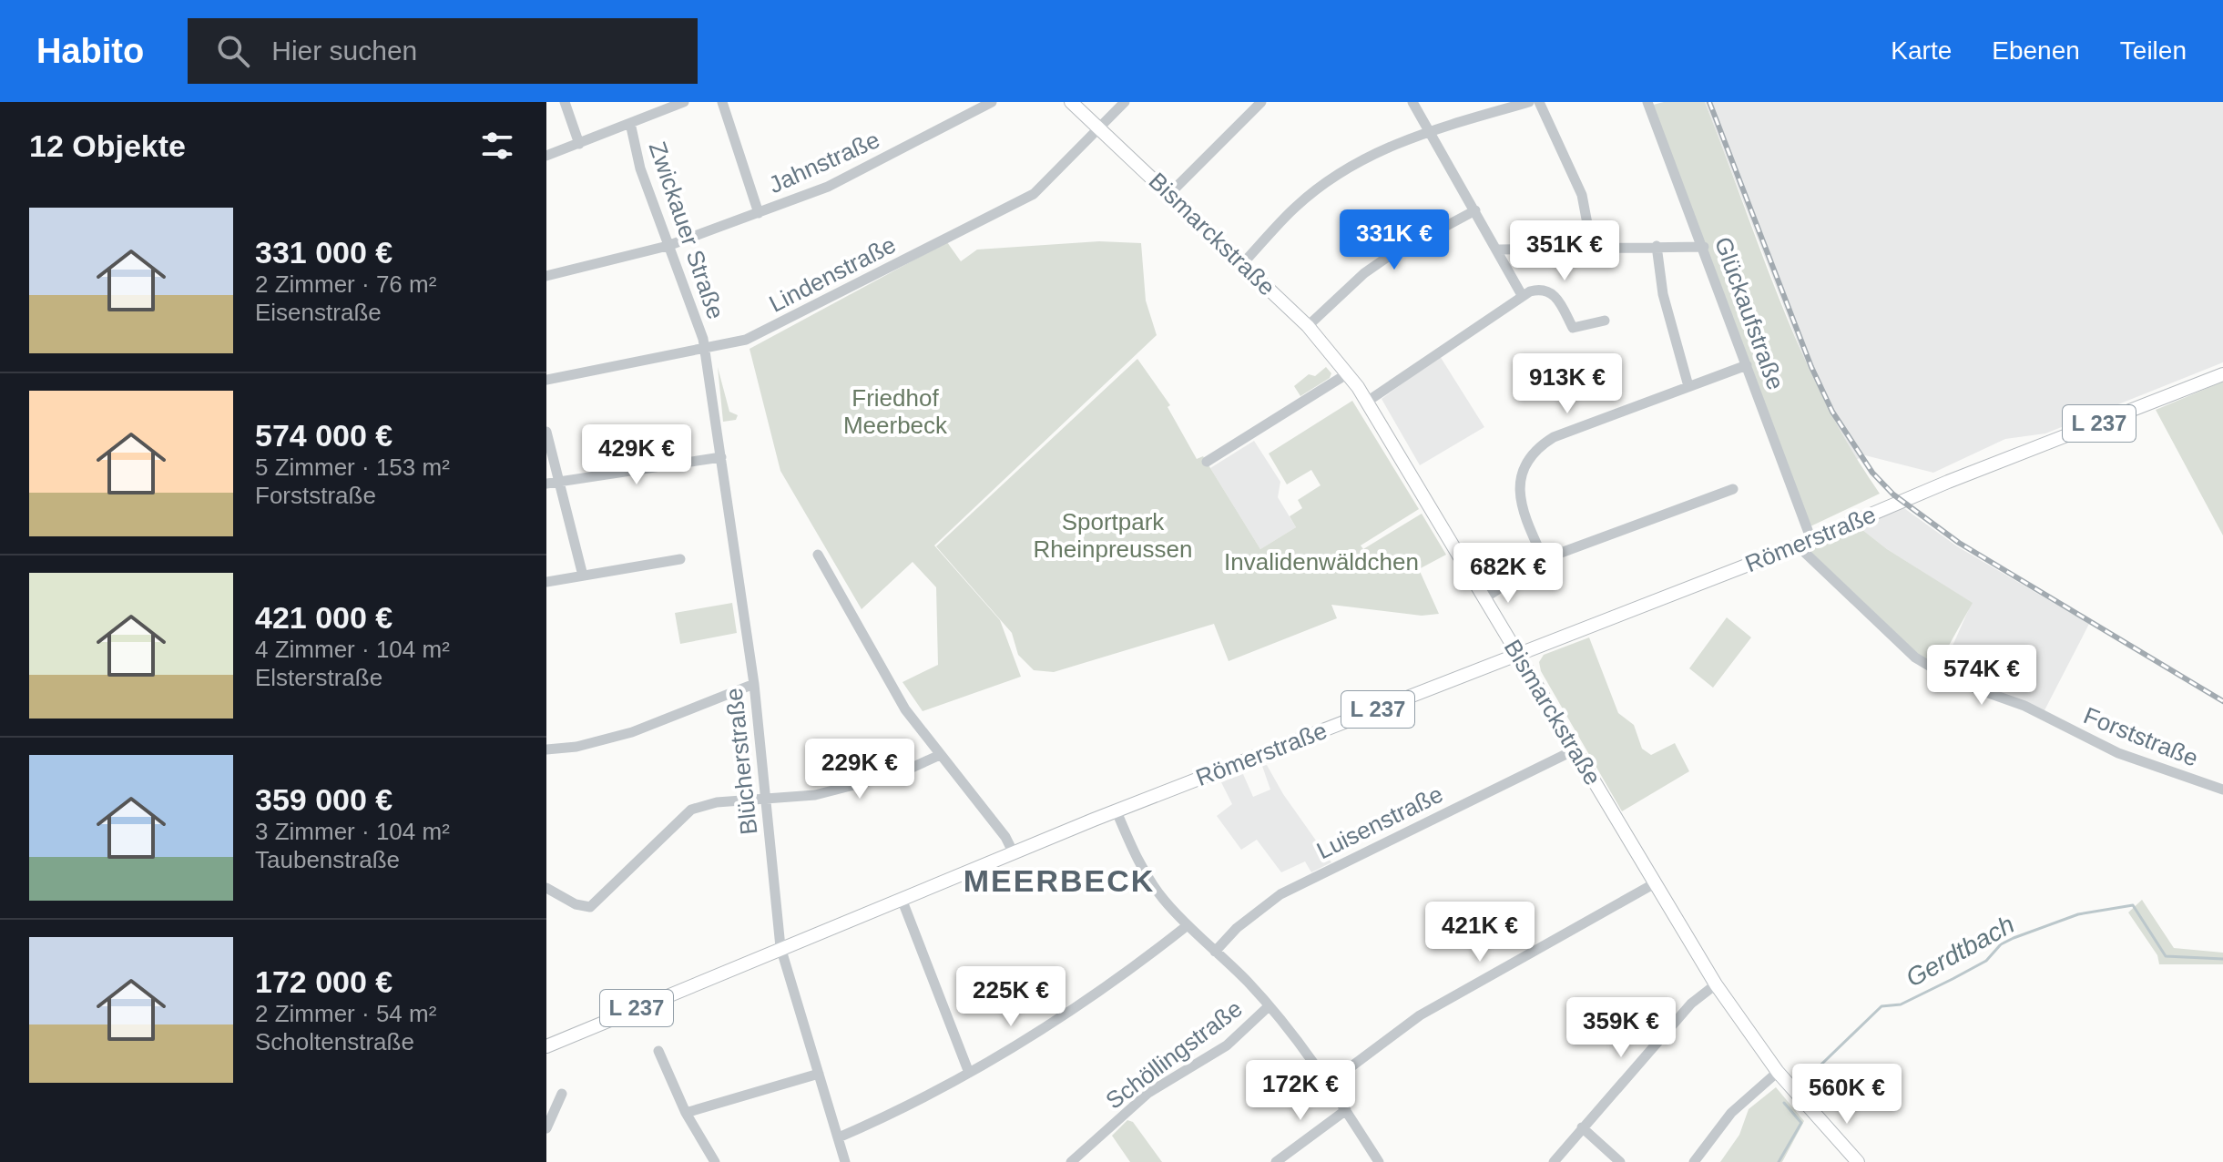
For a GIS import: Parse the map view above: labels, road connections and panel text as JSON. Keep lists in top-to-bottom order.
{
  "streets": {
    "main road": ["Bismarckstraße", "L 237", "Römerstraße"],
    "street": [
      "Jahnstraße",
      "Zwickauer Straße",
      "Lindenstraße",
      "Glückaufstraße",
      "Forststraße",
      "Blücherstraße",
      "Luisenstraße",
      "Schöllingstraße"
    ]
  },
  "crossings": [
    ["Jahnstraße", "Zwickauer Straße"],
    ["Zwickauer Straße", "Lindenstraße"],
    ["Zwickauer Straße", "Blücherstraße"],
    ["Bismarckstraße", "Lindenstraße"],
    ["Bismarckstraße", "Römerstraße"],
    ["Bismarckstraße", "Luisenstraße"],
    ["Lindenstraße", "Blücherstraße"],
    ["Glückaufstraße", "Römerstraße"],
    ["Glückaufstraße", "Forststraße"],
    ["Römerstraße", "Forststraße"],
    ["Römerstraße", "Blücherstraße"]
  ],
  "districts": ["MEERBECK"],
  "water": ["Gerdtbach"],
  "parks": ["Friedhof Meerbeck", "Sportpark Rheinpreussen", "Invalidenwäldchen"],
  "page": {
    "header": "Habito",
    "search": "Hier suchen",
    "nav": ["Karte", "Ebenen", "Teilen"],
    "heading": "12 Objekte",
    "list": [
      {
        "name": "331 000 €",
        "note": "2 Zimmer · 76 m² · Eisenstraße"
      },
      {
        "name": "574 000 €",
        "note": "5 Zimmer · 153 m² · Forststraße"
      },
      {
        "name": "421 000 €",
        "note": "4 Zimmer · 104 m² · Elsterstraße"
      },
      {
        "name": "359 000 €",
        "note": "3 Zimmer · 104 m² · Taubenstraße"
      },
      {
        "name": "172 000 €",
        "note": "2 Zimmer · 54 m² · Scholtenstraße"
      }
    ],
    "price": [
      "331K €",
      "351K €",
      "913K €",
      "429K €",
      "682K €",
      "574K €",
      "229K €",
      "421K €",
      "225K €",
      "359K €",
      "172K €",
      "560K €"
    ]
  }
}
